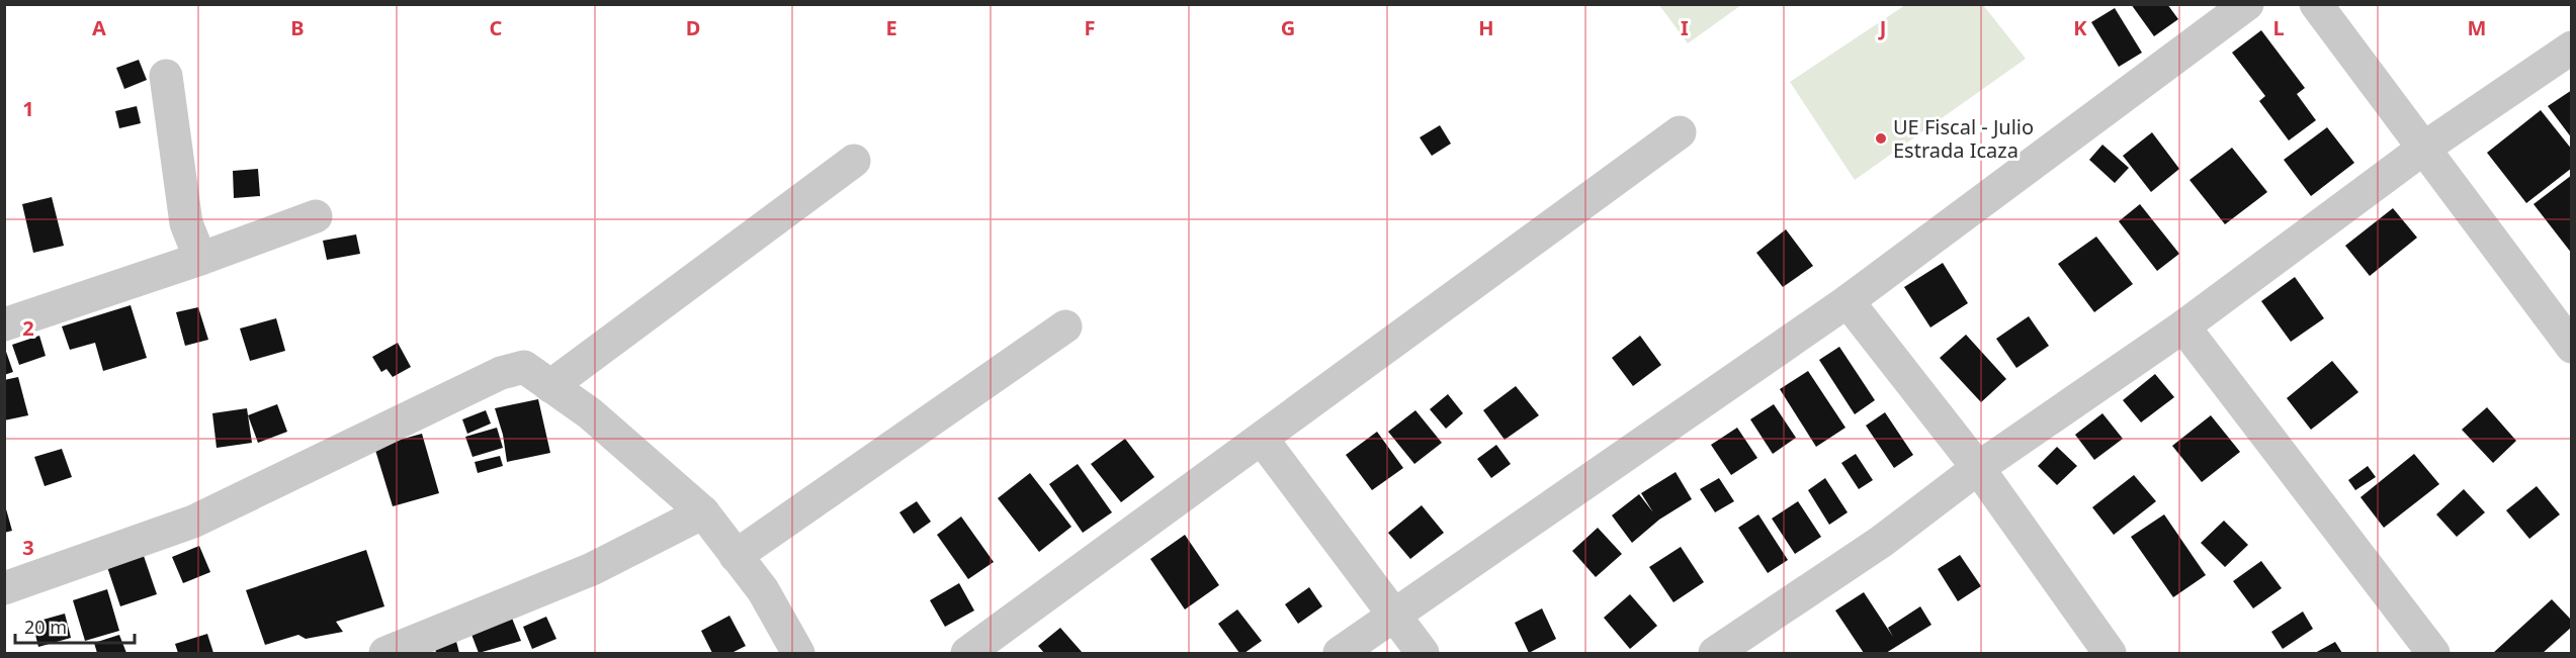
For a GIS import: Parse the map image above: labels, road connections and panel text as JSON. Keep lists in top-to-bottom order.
{
  "places": ["UE Fiscal - Julio Estrada Icaza"],
  "scale_bar": "20 m",
  "grid": {
    "columns": [
      "A",
      "B",
      "C",
      "D",
      "E",
      "F",
      "G",
      "H",
      "I",
      "J",
      "K",
      "L",
      "M"
    ],
    "rows": ["1", "2", "3"]
  }
}
